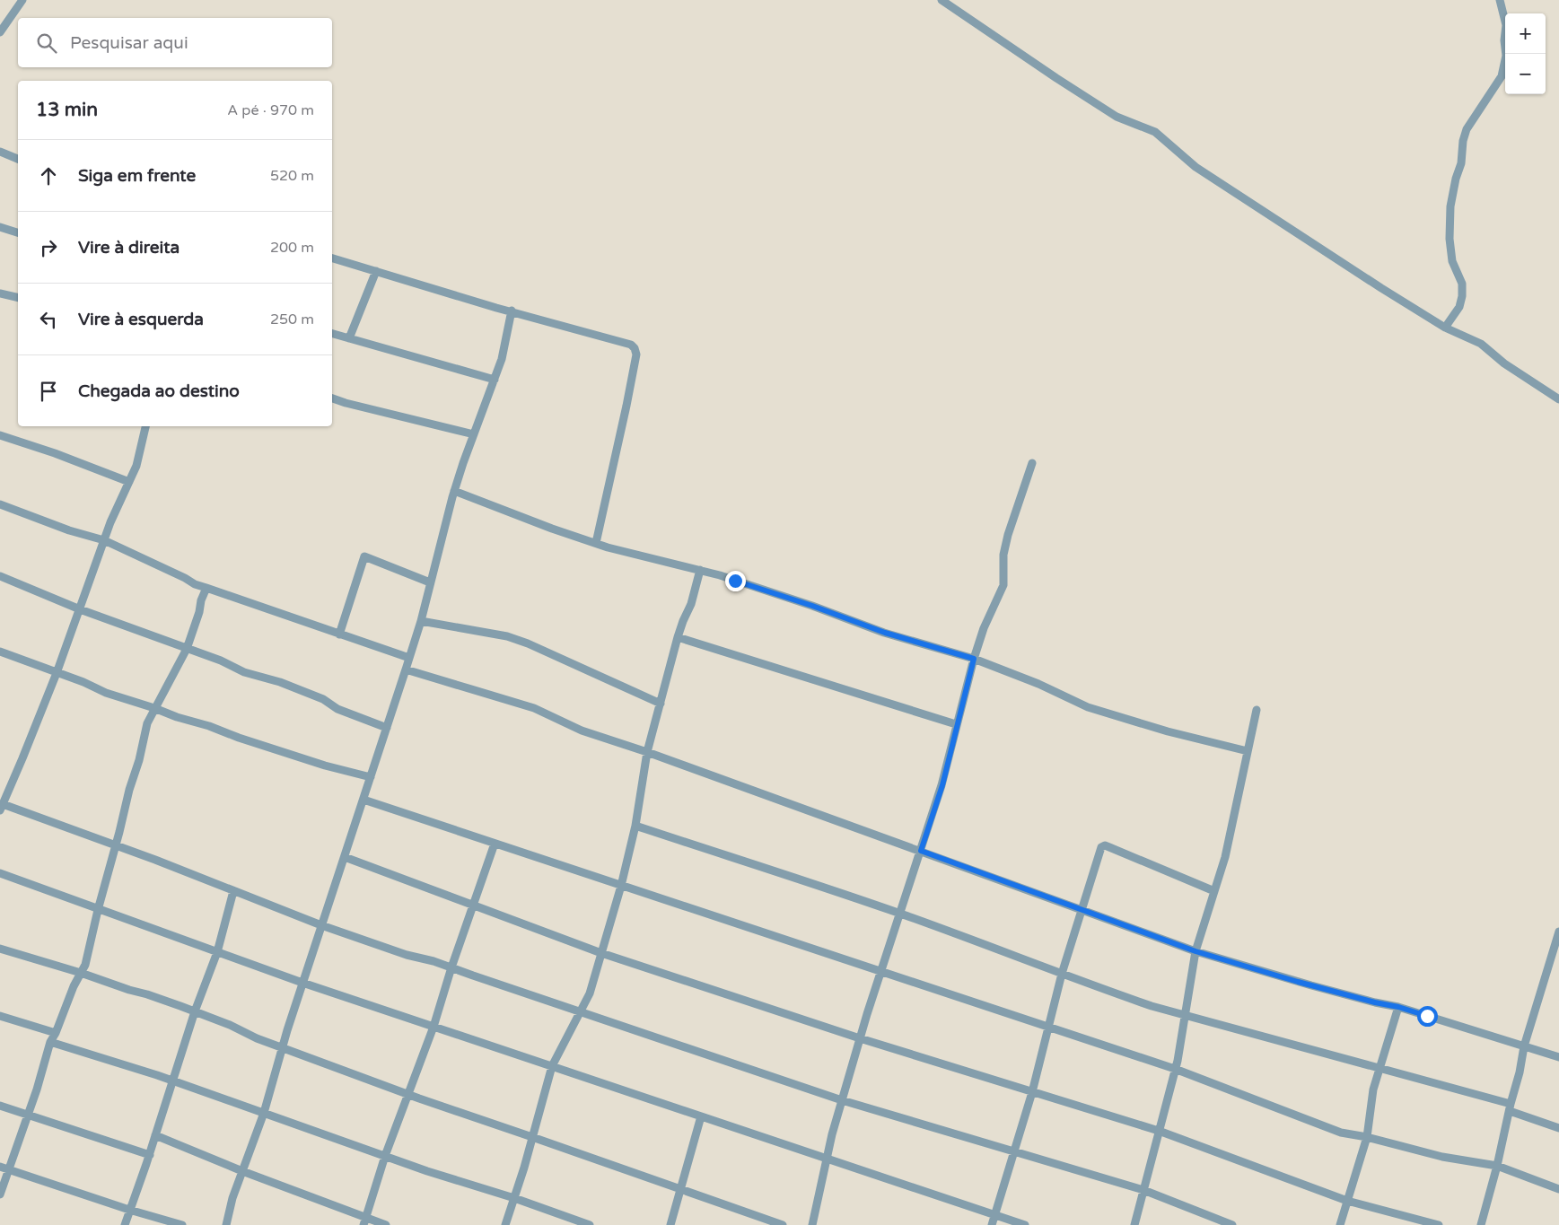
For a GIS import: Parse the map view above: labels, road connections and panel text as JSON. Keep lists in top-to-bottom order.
{
  "page": {
    "map_buttons": ["+", "−"],
    "search": "Pesquisar aqui",
    "heading": ["13 min", "A pé · 970 m"],
    "list": [
      ["Siga em frente", "520 m"],
      ["Vire à direita", "200 m"],
      ["Vire à esquerda", "250 m"],
      "Chegada ao destino"
    ]
  }
}
